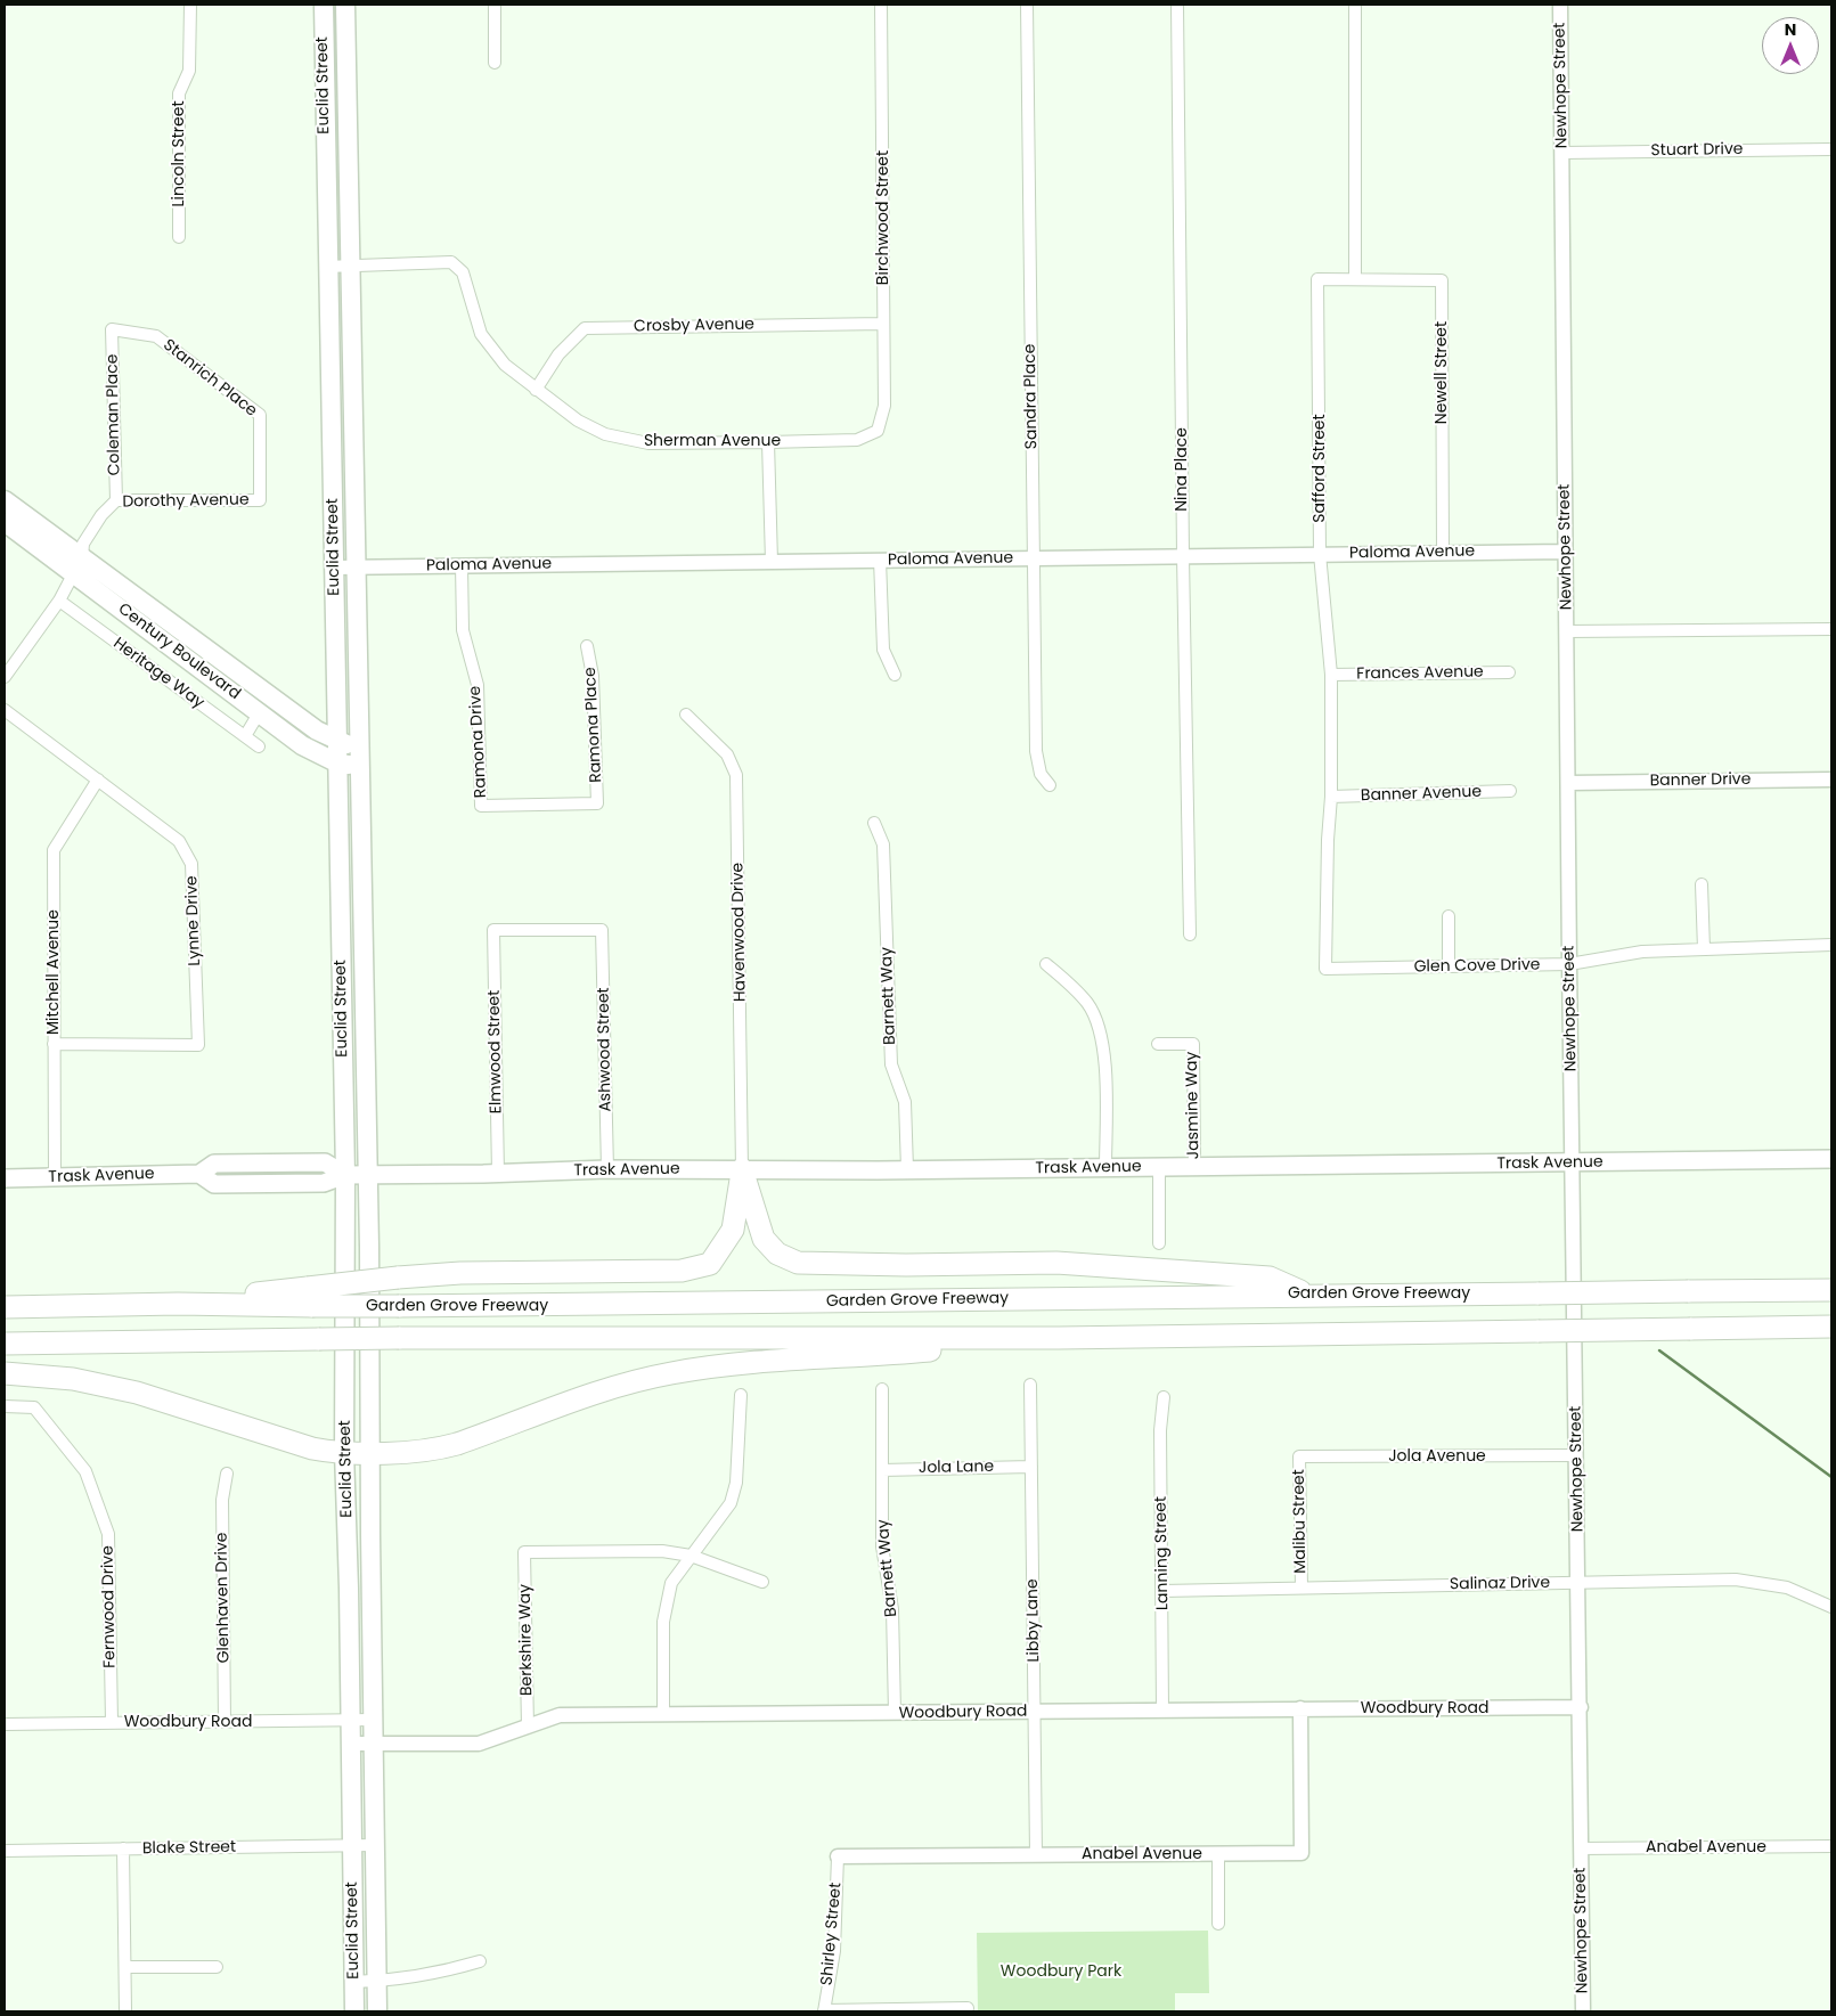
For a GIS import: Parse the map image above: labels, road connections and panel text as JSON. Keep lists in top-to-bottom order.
{
  "streets": {
    "highway": ["Garden Grove Freeway"],
    "main road": ["Euclid Street", "Century Boulevard", "Trask Avenue"],
    "street": [
      "Newhope Street",
      "Stuart Drive",
      "Lincoln Street",
      "Birchwood Street",
      "Crosby Avenue",
      "Newell Street",
      "Stanrich Place",
      "Sandra Place",
      "Coleman Place",
      "Sherman Avenue",
      "Safford Street",
      "Nina Place",
      "Dorothy Avenue",
      "Paloma Avenue",
      "Heritage Way",
      "Frances Avenue",
      "Ramona Place",
      "Ramona Drive",
      "Banner Drive",
      "Banner Avenue",
      "Lynne Drive",
      "Havenwood Drive",
      "Glen Cove Drive",
      "Mitchell Avenue",
      "Barnett Way",
      "Ashwood Street",
      "Elmwood Street",
      "Jasmine Way",
      "Jola Avenue",
      "Jola Lane",
      "Malibu Street",
      "Lanning Street",
      "Salinaz Drive",
      "Glenhaven Drive",
      "Fernwood Drive",
      "Libby Lane",
      "Berkshire Way",
      "Woodbury Road",
      "Anabel Avenue",
      "Blake Street",
      "Shirley Street"
    ]
  },
  "crossings": [
    ["Euclid Street", "Sherman Avenue"],
    ["Euclid Street", "Paloma Avenue"],
    ["Euclid Street", "Century Boulevard"],
    ["Euclid Street", "Trask Avenue"],
    ["Euclid Street", "Woodbury Road"],
    ["Euclid Street", "Blake Street"],
    ["Newhope Street", "Stuart Drive"],
    ["Newhope Street", "Paloma Avenue"],
    ["Newhope Street", "Banner Drive"],
    ["Newhope Street", "Glen Cove Drive"],
    ["Newhope Street", "Trask Avenue"],
    ["Newhope Street", "Jola Avenue"],
    ["Newhope Street", "Salinaz Drive"],
    ["Newhope Street", "Woodbury Road"],
    ["Newhope Street", "Anabel Avenue"],
    ["Birchwood Street", "Crosby Avenue"],
    ["Birchwood Street", "Sherman Avenue"],
    ["Crosby Avenue", "Sherman Avenue"],
    ["Newell Street", "Safford Street"],
    ["Newell Street", "Paloma Avenue"],
    ["Stanrich Place", "Coleman Place"],
    ["Stanrich Place", "Dorothy Avenue"],
    ["Sandra Place", "Paloma Avenue"],
    ["Coleman Place", "Dorothy Avenue"],
    ["Safford Street", "Paloma Avenue"],
    ["Safford Street", "Frances Avenue"],
    ["Safford Street", "Banner Avenue"],
    ["Safford Street", "Glen Cove Drive"],
    ["Nina Place", "Paloma Avenue"],
    ["Dorothy Avenue", "Century Boulevard"],
    ["Dorothy Avenue", "Heritage Way"],
    ["Paloma Avenue", "Ramona Drive"],
    ["Ramona Place", "Ramona Drive"],
    ["Lynne Drive", "Mitchell Avenue"],
    ["Havenwood Drive", "Trask Avenue"],
    ["Mitchell Avenue", "Trask Avenue"],
    ["Barnett Way", "Trask Avenue"],
    ["Barnett Way", "Jola Lane"],
    ["Barnett Way", "Woodbury Road"],
    ["Ashwood Street", "Elmwood Street"],
    ["Ashwood Street", "Trask Avenue"],
    ["Elmwood Street", "Trask Avenue"],
    ["Jasmine Way", "Trask Avenue"],
    ["Jola Avenue", "Malibu Street"],
    ["Jola Lane", "Libby Lane"],
    ["Malibu Street", "Salinaz Drive"],
    ["Lanning Street", "Salinaz Drive"],
    ["Lanning Street", "Woodbury Road"],
    ["Glenhaven Drive", "Woodbury Road"],
    ["Fernwood Drive", "Woodbury Road"],
    ["Libby Lane", "Woodbury Road"],
    ["Libby Lane", "Anabel Avenue"],
    ["Berkshire Way", "Woodbury Road"],
    ["Woodbury Road", "Anabel Avenue"],
    ["Anabel Avenue", "Shirley Street"]
  ],
  "parks": ["Woodbury Park"],
  "north": "top"
}
